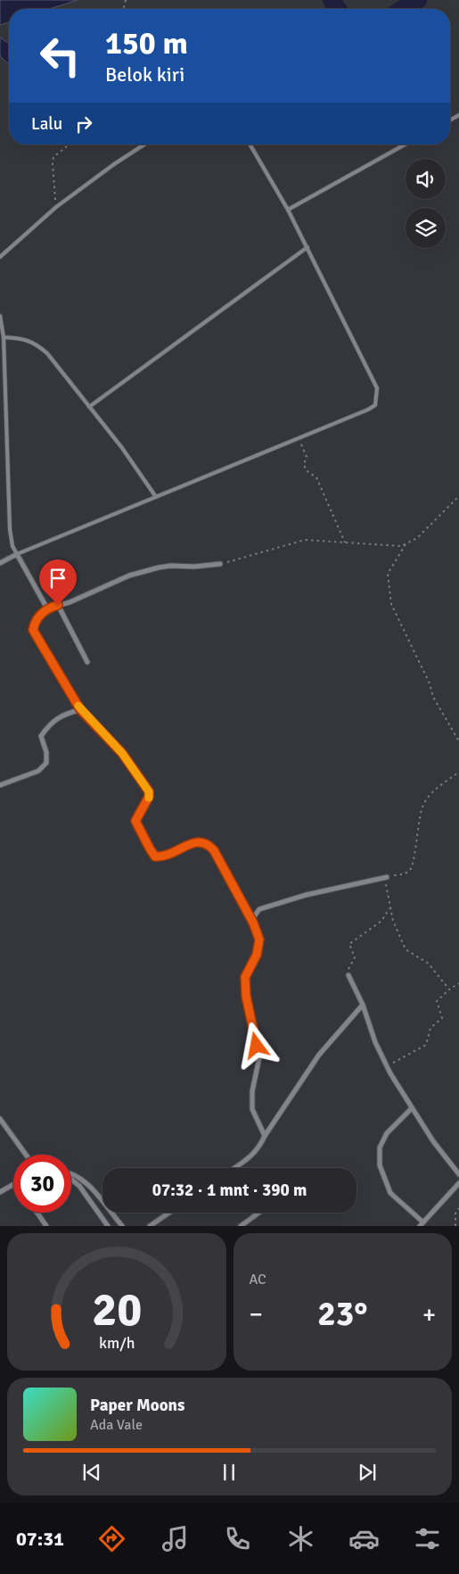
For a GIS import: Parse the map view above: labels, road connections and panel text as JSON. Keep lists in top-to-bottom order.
{
  "page": {
    "turn": ["150 m", "Belok kiri"],
    "then": "Lalu",
    "limit": "30",
    "trip": "07:32 · 1 mnt · 390 m",
    "tile": "AC",
    "heat": ["−", "23°", "+"],
    "song": ["Paper Moons", "Ada Vale"],
    "tabs": "07:31",
    "gauge": ["20", "km/h"]
  }
}
